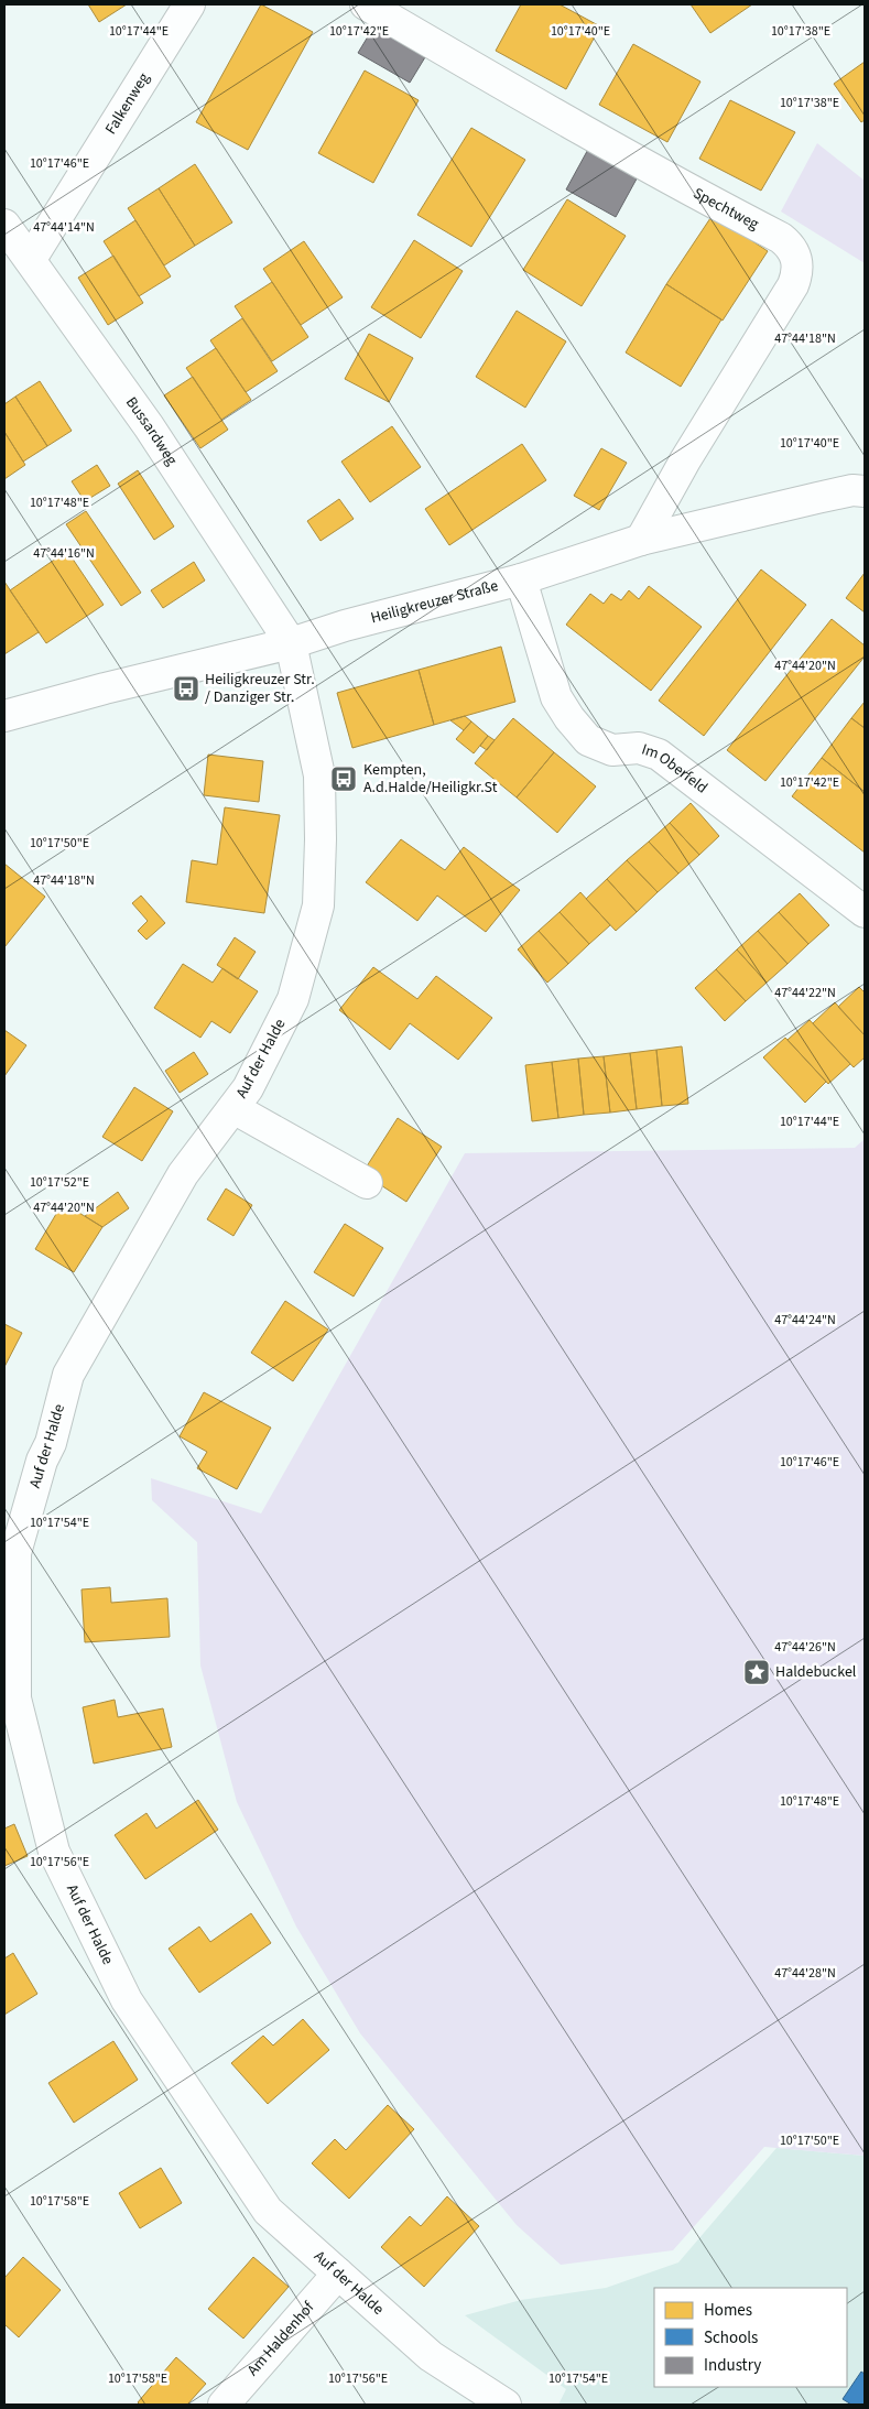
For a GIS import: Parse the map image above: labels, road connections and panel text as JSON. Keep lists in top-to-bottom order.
{
  "streets": {
    "street": [
      "Falkenweg",
      "Spechtweg",
      "Bussardweg",
      "Heiligkreuzer Straße",
      "Im Oberfeld",
      "Auf der Halde",
      "Am Haldenhof"
    ]
  },
  "crossings": [
    ["Falkenweg", "Bussardweg"],
    ["Spechtweg", "Heiligkreuzer Straße"],
    ["Bussardweg", "Heiligkreuzer Straße"],
    ["Bussardweg", "Auf der Halde"],
    ["Heiligkreuzer Straße", "Im Oberfeld"],
    ["Heiligkreuzer Straße", "Auf der Halde"],
    ["Auf der Halde", "Am Haldenhof"]
  ],
  "places": {
    "bus stop": ["Heiligkreuzer Str. / Danziger Str.", "Kempten, A.d.Halde/Heiligkr.St"],
    "place": ["Haldebuckel"]
  },
  "legend": ["Homes", "Schools", "Industry"],
  "coordinates": [
    "10°17'44\"E",
    "10°17'42\"E",
    "10°17'40\"E",
    "10°17'38\"E",
    "10°17'46\"E",
    "47°44'14\"N",
    "47°44'18\"N",
    "10°17'48\"E",
    "47°44'16\"N",
    "47°44'20\"N",
    "10°17'50\"E",
    "47°44'22\"N",
    "10°17'52\"E",
    "47°44'24\"N",
    "10°17'54\"E",
    "47°44'26\"N",
    "10°17'56\"E",
    "47°44'28\"N",
    "10°17'58\"E"
  ]
}
